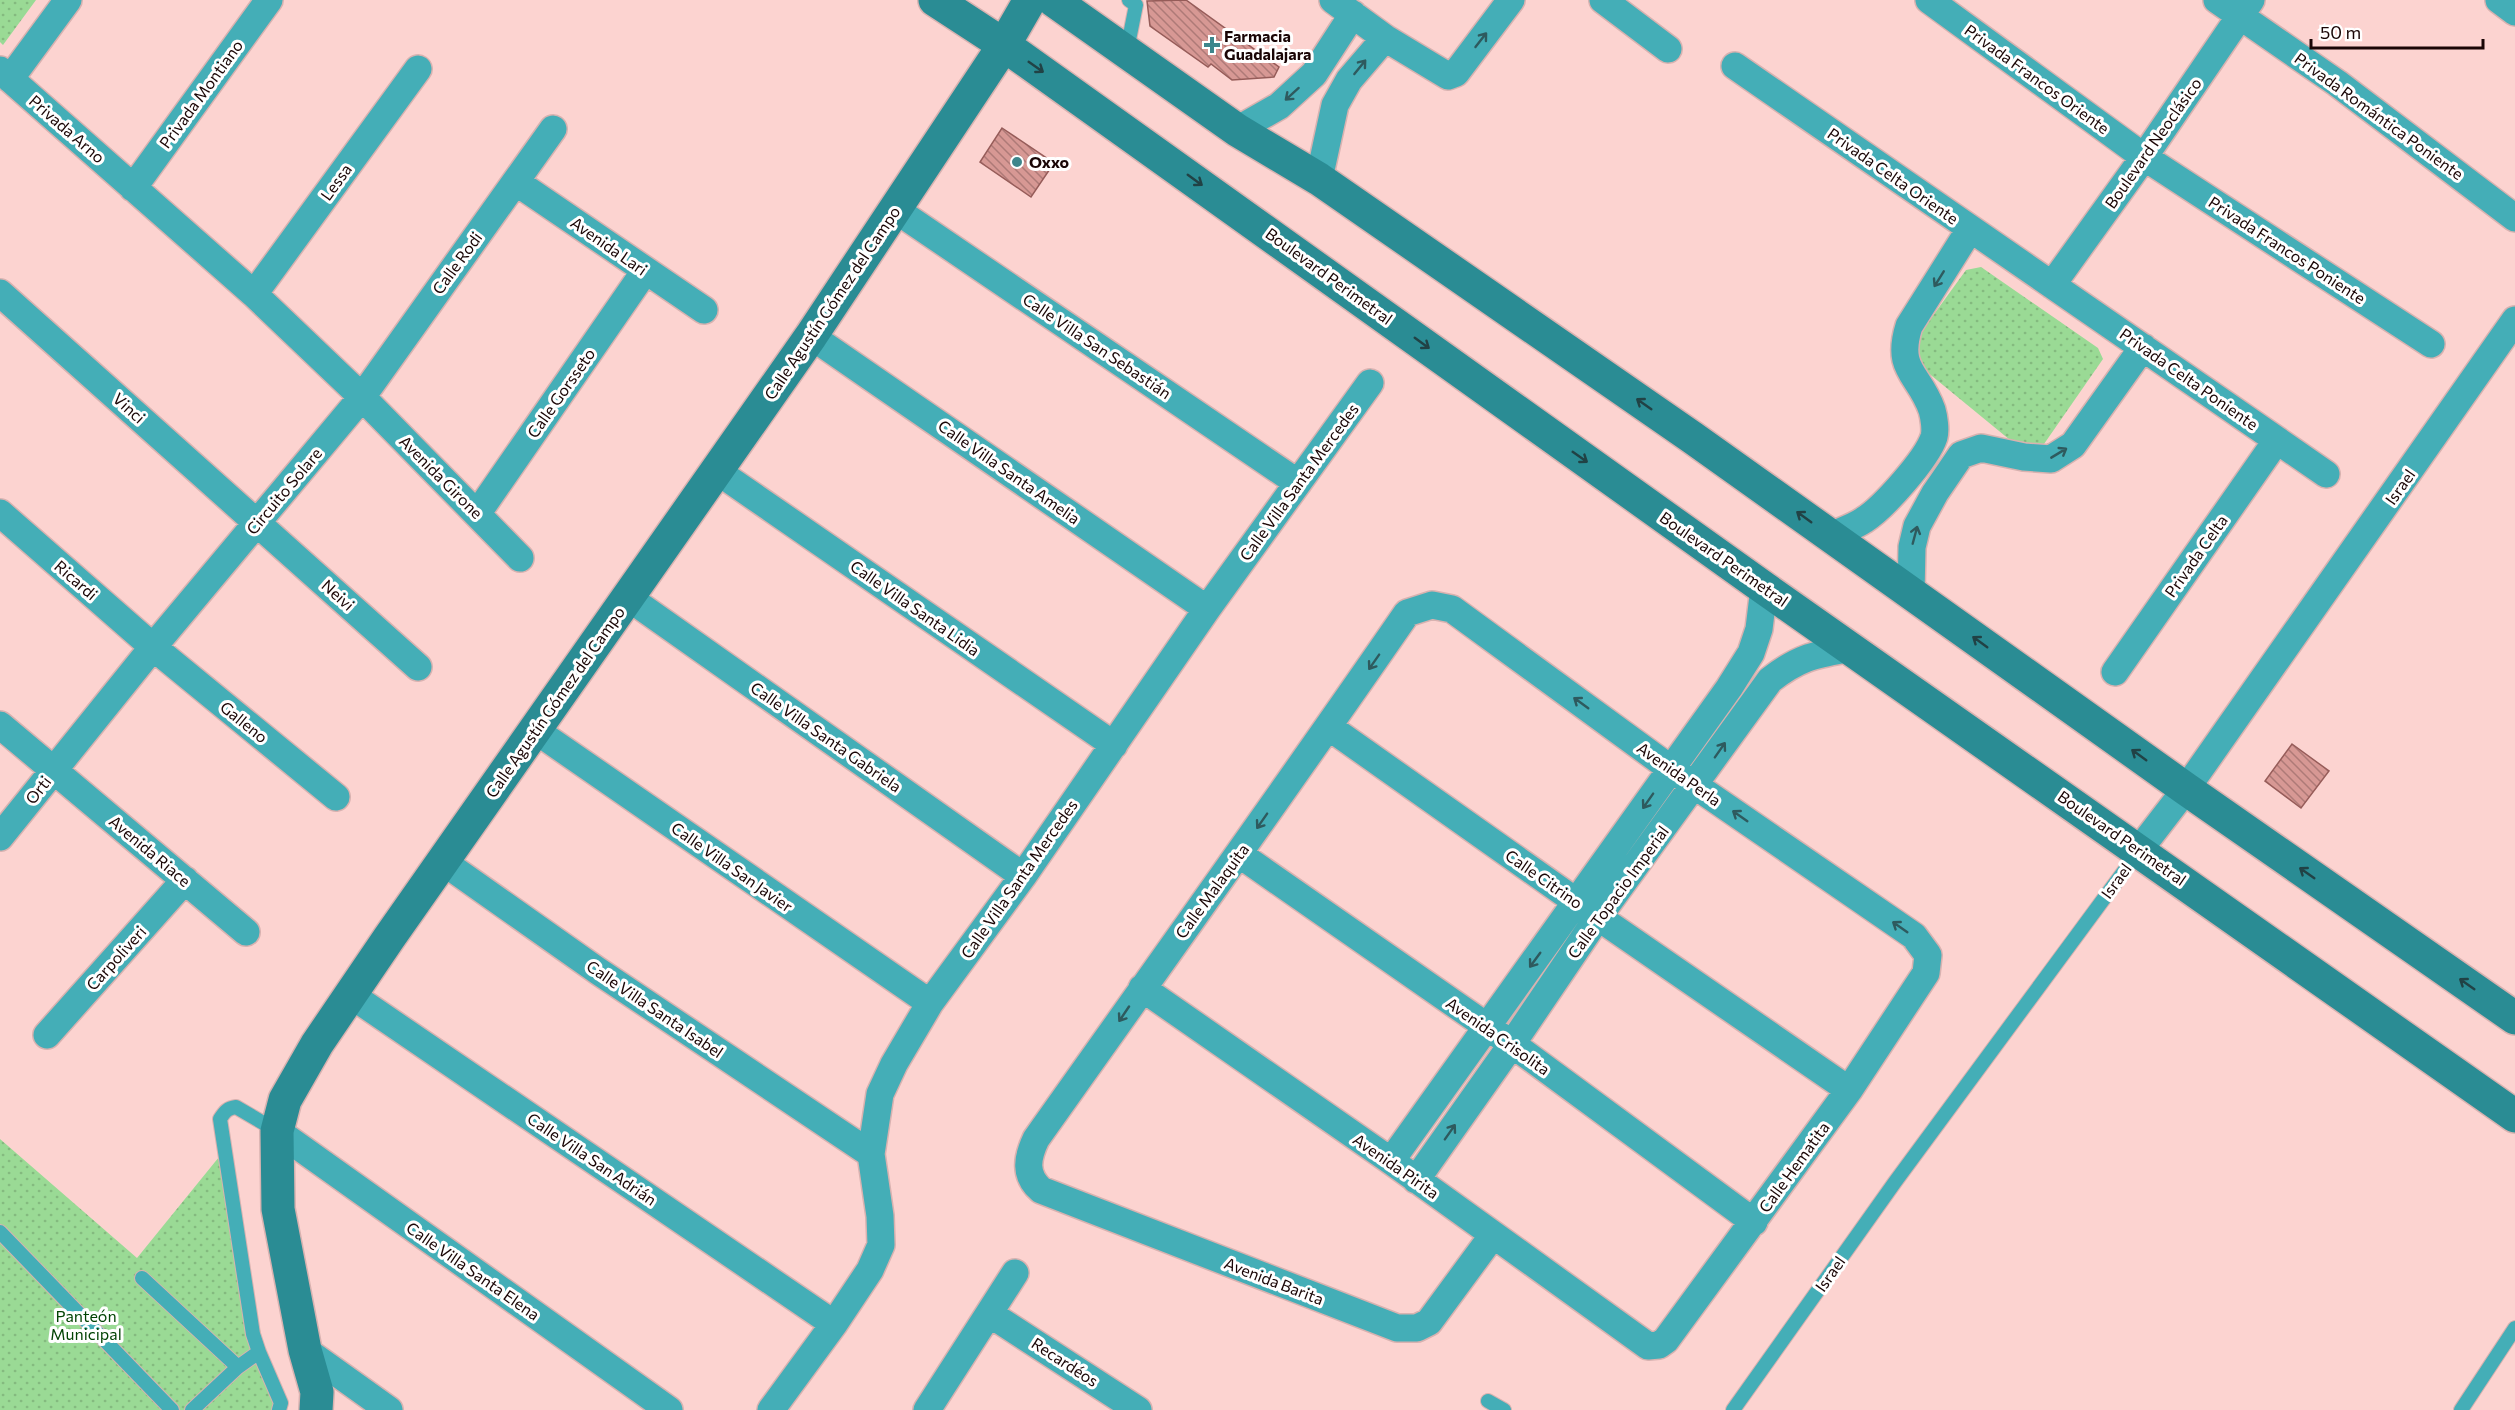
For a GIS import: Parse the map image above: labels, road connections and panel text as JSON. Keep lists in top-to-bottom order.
{
  "streets": {
    "street": [
      "Privada Francos Oriente",
      "Privada Montiano",
      "Privada Romántica Poniente",
      "Privada Arno",
      "Boulevard Neoclásico",
      "Privada Celta Oriente",
      "Lessa",
      "Avenida Lari",
      "Privada Francos Poniente",
      "Calle Rodi",
      "Boulevard Perimetral",
      "Calle Agustín Gómez del Campo",
      "Calle Villa San Sebastián",
      "Privada Celta Poniente",
      "Calle Gorsseto",
      "Vinci",
      "Calle Villa Santa Amelia",
      "Avenida Girone",
      "Calle Villa Santa Mercedes",
      "Israel",
      "Circuito Solare",
      "Privada Celta",
      "Ricardi",
      "Neivi",
      "Calle Villa Santa Lidia",
      "Galleno",
      "Calle Villa Santa Gabriela",
      "Avenida Perla",
      "Orti",
      "Avenida Riace",
      "Calle Villa San Javier",
      "Calle Citrino",
      "Calle Malaquita",
      "Calle Topacio Imperial",
      "Carpoliveri",
      "Calle Villa Santa Isabel",
      "Avenida Crisolita",
      "Calle Villa San Adrián",
      "Avenida Pirita",
      "Calle Hematita",
      "Calle Villa Santa Elena",
      "Avenida Barita",
      "Recardéos"
    ]
  },
  "crossings": [
    ["Privada Francos Oriente", "Boulevard Neoclásico"],
    ["Privada Francos Oriente", "Privada Francos Poniente"],
    ["Privada Montiano", "Privada Arno"],
    ["Privada Romántica Poniente", "Boulevard Neoclásico"],
    ["Boulevard Neoclásico", "Privada Celta Oriente"],
    ["Boulevard Neoclásico", "Privada Francos Poniente"],
    ["Boulevard Neoclásico", "Privada Celta Poniente"],
    ["Privada Celta Oriente", "Privada Celta Poniente"],
    ["Avenida Lari", "Calle Rodi"],
    ["Avenida Lari", "Calle Gorsseto"],
    ["Calle Rodi", "Avenida Girone"],
    ["Calle Rodi", "Circuito Solare"],
    ["Boulevard Perimetral", "Calle Agustín Gómez del Campo"],
    ["Boulevard Perimetral", "Israel"],
    ["Boulevard Perimetral", "Calle Topacio Imperial"],
    ["Calle Agustín Gómez del Campo", "Calle Villa San Sebastián"],
    ["Calle Agustín Gómez del Campo", "Calle Villa Santa Amelia"],
    ["Calle Agustín Gómez del Campo", "Calle Villa Santa Lidia"],
    ["Calle Agustín Gómez del Campo", "Calle Villa Santa Gabriela"],
    ["Calle Agustín Gómez del Campo", "Calle Villa San Javier"],
    ["Calle Agustín Gómez del Campo", "Calle Villa Santa Isabel"],
    ["Calle Agustín Gómez del Campo", "Calle Villa San Adrián"],
    ["Calle Agustín Gómez del Campo", "Calle Villa Santa Elena"],
    ["Calle Villa San Sebastián", "Calle Villa Santa Mercedes"],
    ["Privada Celta Poniente", "Privada Celta"],
    ["Calle Gorsseto", "Avenida Girone"],
    ["Vinci", "Circuito Solare"],
    ["Vinci", "Neivi"],
    ["Calle Villa Santa Amelia", "Calle Villa Santa Mercedes"],
    ["Avenida Girone", "Circuito Solare"],
    ["Calle Villa Santa Mercedes", "Calle Villa Santa Lidia"],
    ["Calle Villa Santa Mercedes", "Calle Villa Santa Gabriela"],
    ["Calle Villa Santa Mercedes", "Calle Villa San Javier"],
    ["Calle Villa Santa Mercedes", "Calle Villa Santa Isabel"],
    ["Calle Villa Santa Mercedes", "Calle Villa San Adrián"],
    ["Circuito Solare", "Ricardi"],
    ["Circuito Solare", "Neivi"],
    ["Circuito Solare", "Galleno"],
    ["Circuito Solare", "Orti"],
    ["Circuito Solare", "Avenida Riace"],
    ["Ricardi", "Galleno"],
    ["Avenida Perla", "Calle Malaquita"],
    ["Avenida Perla", "Calle Topacio Imperial"],
    ["Avenida Perla", "Calle Hematita"],
    ["Orti", "Avenida Riace"],
    ["Avenida Riace", "Carpoliveri"],
    ["Calle Citrino", "Calle Malaquita"],
    ["Calle Citrino", "Calle Topacio Imperial"],
    ["Calle Citrino", "Calle Hematita"],
    ["Calle Malaquita", "Avenida Crisolita"],
    ["Calle Malaquita", "Avenida Pirita"],
    ["Calle Malaquita", "Avenida Barita"],
    ["Calle Topacio Imperial", "Avenida Crisolita"],
    ["Calle Topacio Imperial", "Avenida Pirita"],
    ["Avenida Crisolita", "Calle Hematita"],
    ["Avenida Pirita", "Calle Hematita"],
    ["Avenida Pirita", "Avenida Barita"]
  ],
  "one_way": ["Avenida Perla", "Calle Malaquita"],
  "parks": ["Panteón Municipal"],
  "places": {
    "health": ["Farmacia Guadalajara"],
    "other": ["Oxxo"]
  },
  "scale_bar": "50 m"
}
